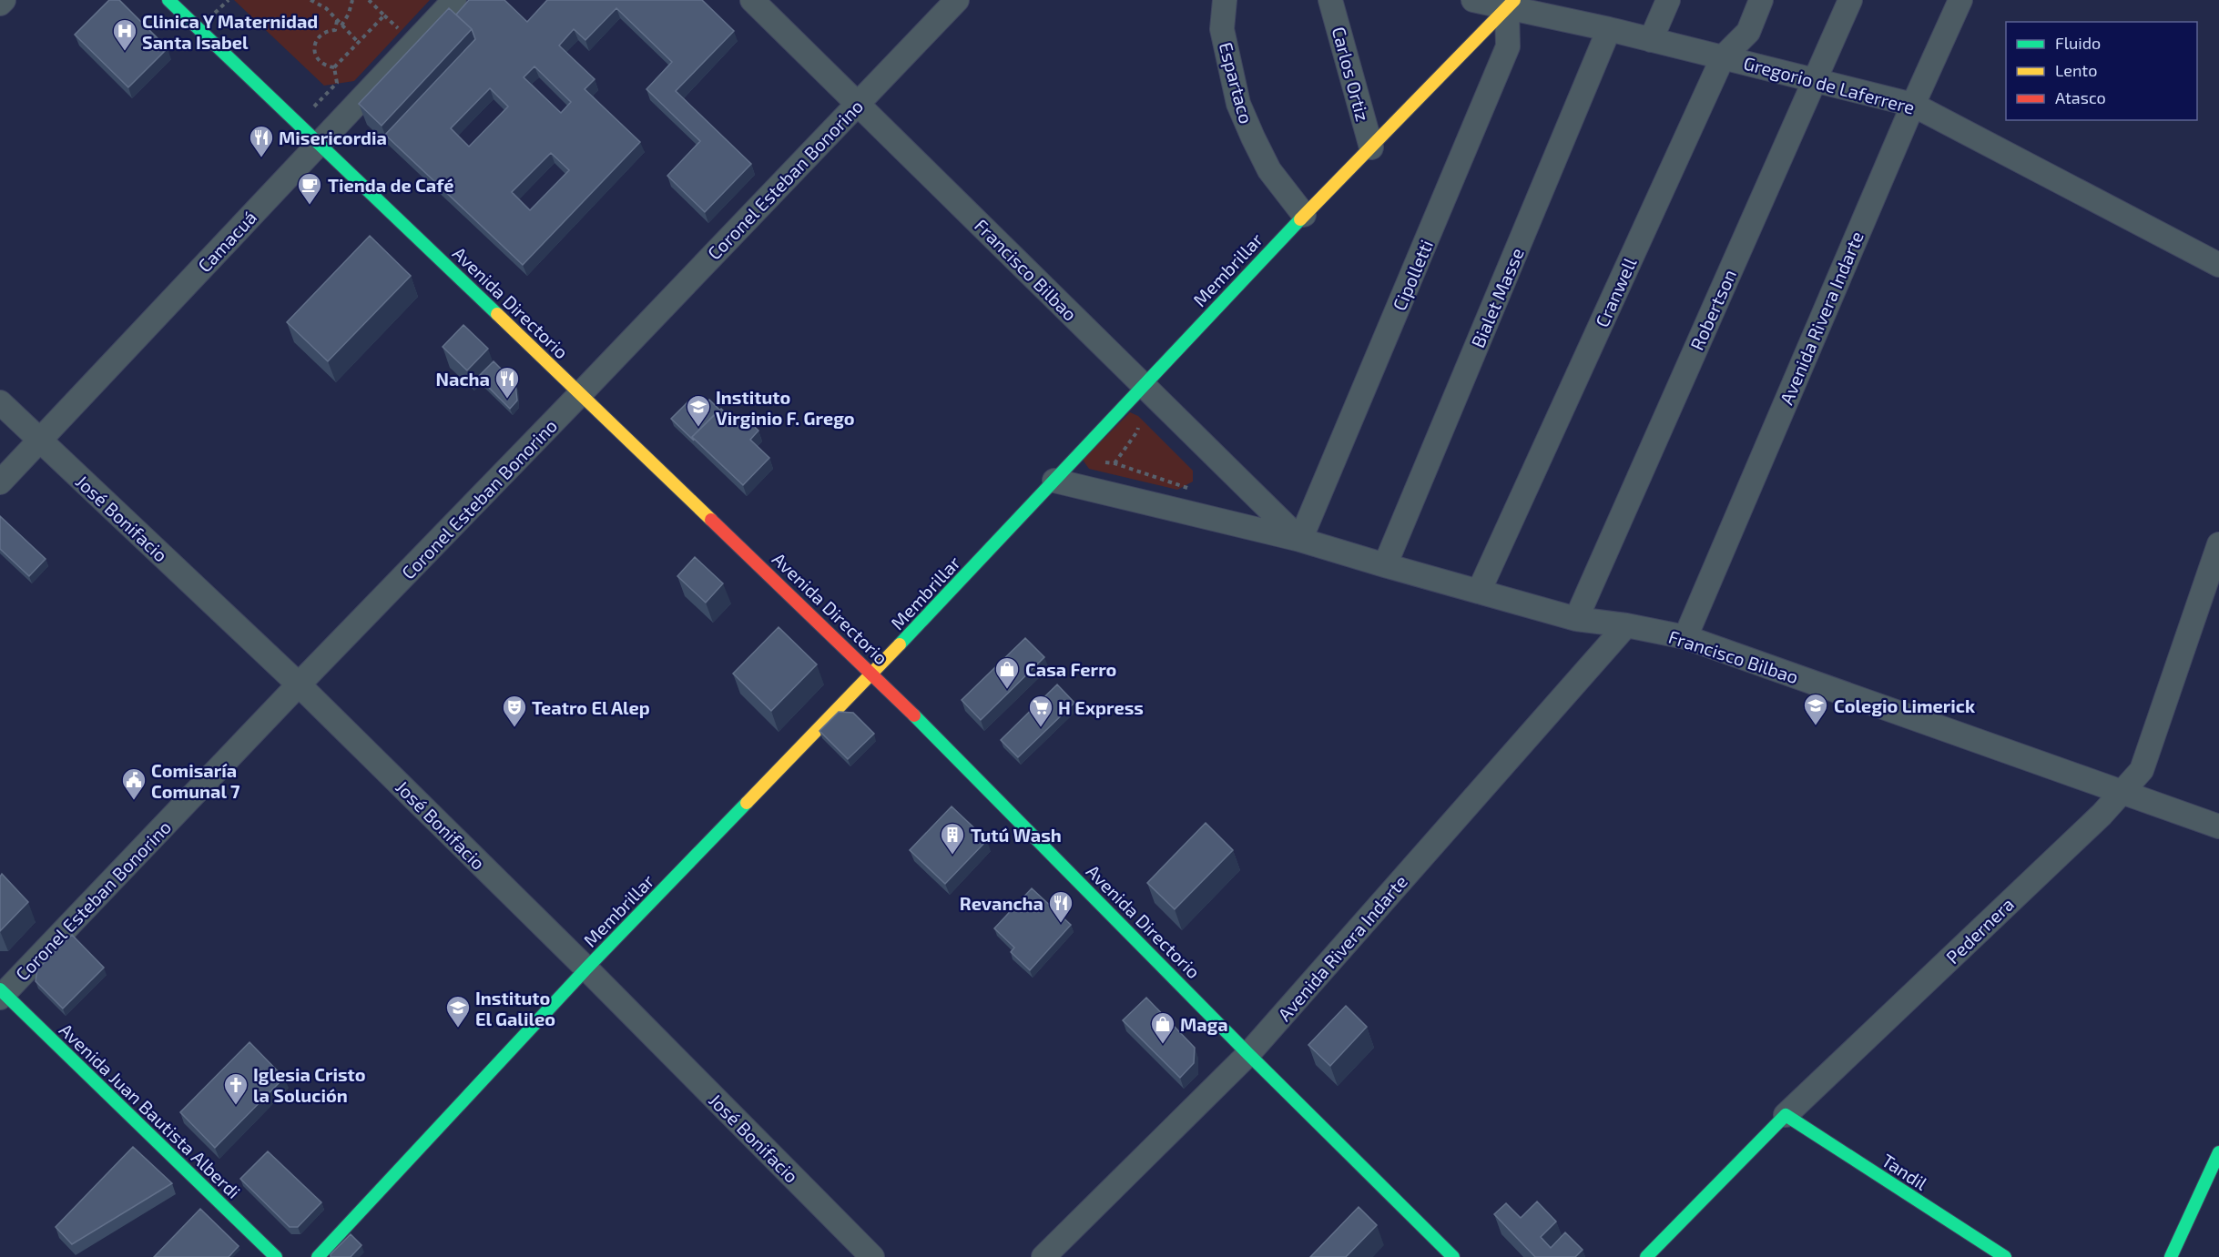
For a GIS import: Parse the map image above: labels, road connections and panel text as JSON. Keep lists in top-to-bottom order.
{
  "streets": {
    "main road": [
      "Membrillar",
      "Avenida Directorio",
      "Pedernera",
      "Avenida Juan Bautista Alberdi",
      "Tandil"
    ],
    "street": [
      "Carlos Ortiz",
      "Espartaco",
      "Gregorio de Laferrere",
      "Coronel Esteban Bonorino",
      "Camacuá",
      "Francisco Bilbao",
      "Cipolletti",
      "Cranwell",
      "Bialet Masse",
      "Robertson",
      "Avenida Rivera Indarte",
      "José Bonifacio"
    ]
  },
  "crossings": [
    ["Carlos Ortiz", "Membrillar"],
    ["Espartaco", "Membrillar"],
    ["Gregorio de Laferrere", "Membrillar"],
    ["Gregorio de Laferrere", "Cipolletti"],
    ["Gregorio de Laferrere", "Cranwell"],
    ["Gregorio de Laferrere", "Bialet Masse"],
    ["Gregorio de Laferrere", "Robertson"],
    ["Gregorio de Laferrere", "Avenida Rivera Indarte"],
    ["Coronel Esteban Bonorino", "Francisco Bilbao"],
    ["Coronel Esteban Bonorino", "Avenida Directorio"],
    ["Coronel Esteban Bonorino", "José Bonifacio"],
    ["Coronel Esteban Bonorino", "Avenida Juan Bautista Alberdi"],
    ["Camacuá", "Avenida Directorio"],
    ["Camacuá", "José Bonifacio"],
    ["Francisco Bilbao", "Membrillar"],
    ["Francisco Bilbao", "Cipolletti"],
    ["Francisco Bilbao", "Cranwell"],
    ["Francisco Bilbao", "Bialet Masse"],
    ["Francisco Bilbao", "Robertson"],
    ["Francisco Bilbao", "Avenida Rivera Indarte"],
    ["Francisco Bilbao", "Pedernera"],
    ["Membrillar", "Cipolletti"],
    ["Membrillar", "Avenida Directorio"],
    ["Membrillar", "José Bonifacio"],
    ["Avenida Directorio", "Avenida Rivera Indarte"],
    ["Pedernera", "Tandil"]
  ],
  "places": {
    "hospital": ["Clinica Y Maternidad Santa Isabel"],
    "restaurant": ["Misericordia", "Nacha", "Revancha"],
    "cafe": ["Tienda de Café"],
    "school or university": ["Instituto Virginio F. Grego", "Colegio Limerick", "Instituto El Galileo"],
    "shop": ["Casa Ferro", "Maga"],
    "theatre": ["Teatro El Alep"],
    "supermarket": ["H Express"],
    "public building": ["Comisaría Comunal 7"],
    "building": ["Tutú Wash"],
    "church": ["Iglesia Cristo la Solución"]
  },
  "legend": ["Fluido", "Lento", "Atasco"]
}
